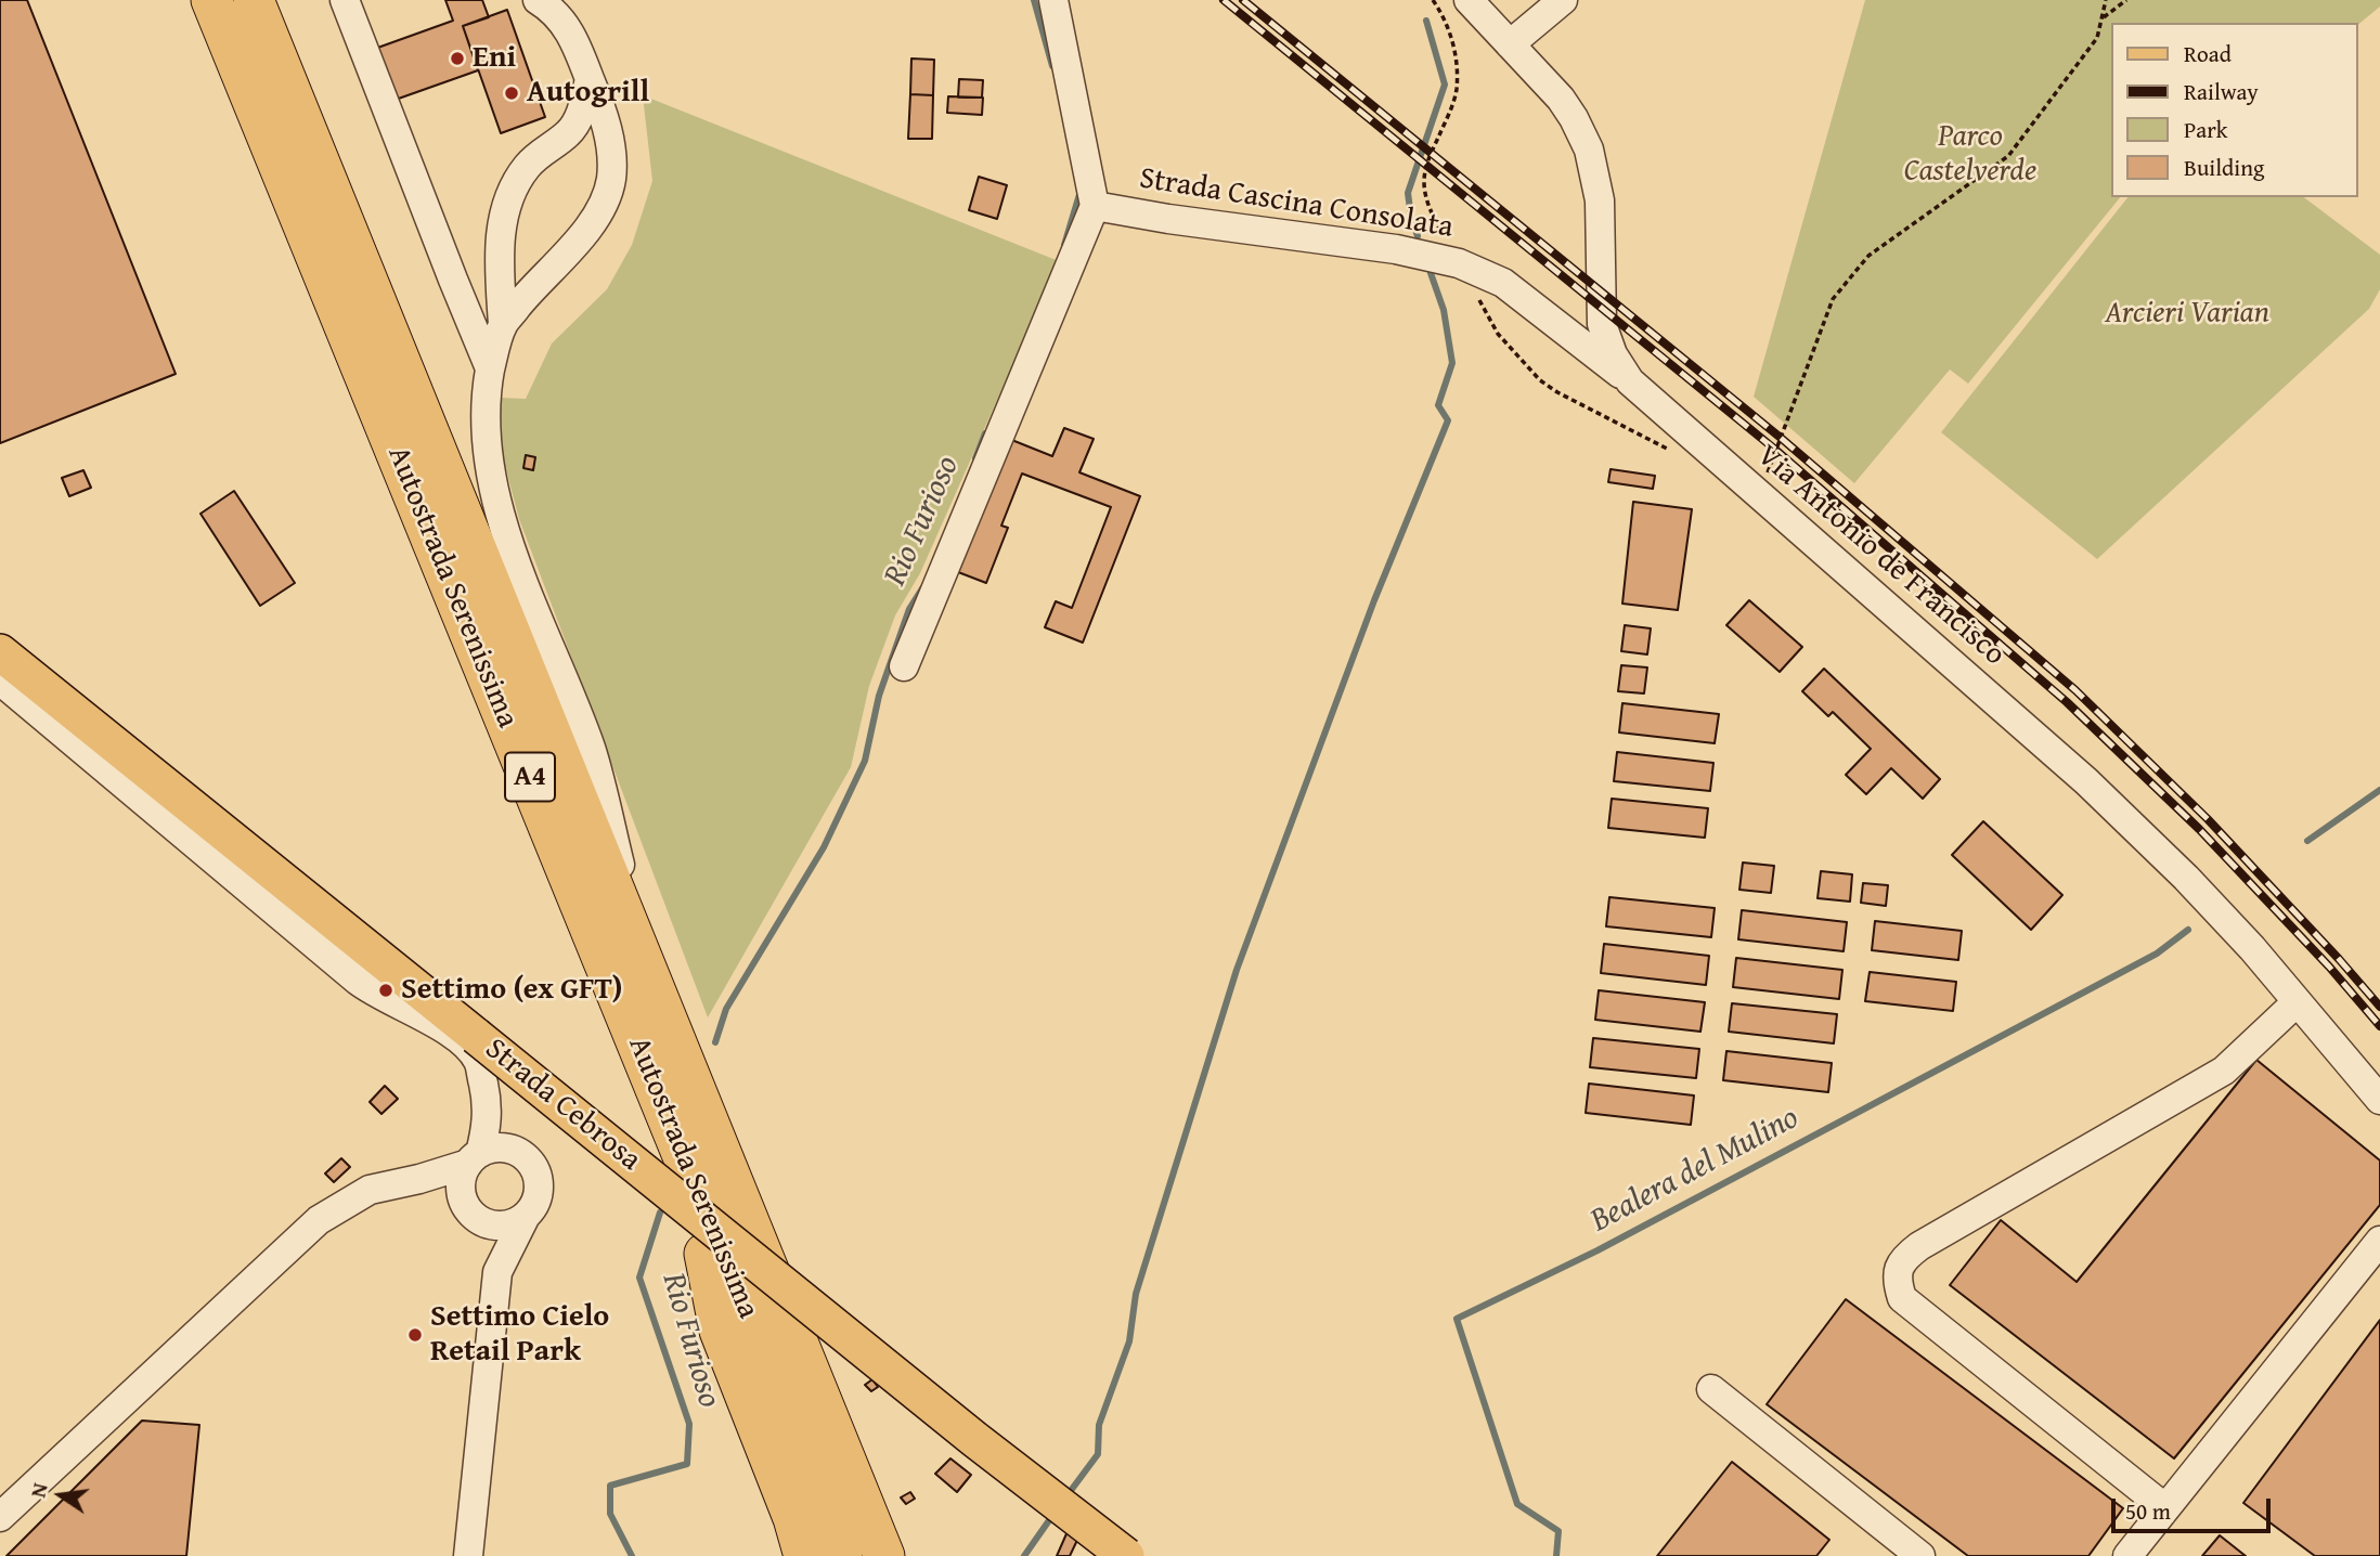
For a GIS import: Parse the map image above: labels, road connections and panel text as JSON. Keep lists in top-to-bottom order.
{
  "streets": {
    "highway": ["Autostrada Serenissima", "A4"],
    "main road": ["Strada Cebrosa"],
    "street": ["Strada Cascina Consolata", "Via Antonio de Francisco"]
  },
  "crossings": [
    ["Strada Cascina Consolata", "Via Antonio de Francisco"]
  ],
  "water": ["Rio Furioso", "Bealera del Mulino"],
  "parks": ["Parco Castelverde", "Arcieri Varian"],
  "places": [
    "Eni",
    "Autogrill",
    "Settimo (ex GFT)",
    "Settimo Cielo Retail Park"
  ],
  "legend": [
    "Road",
    "Railway",
    "Park",
    "Building"
  ],
  "scale_bar": "50 m",
  "north": "left"
}
